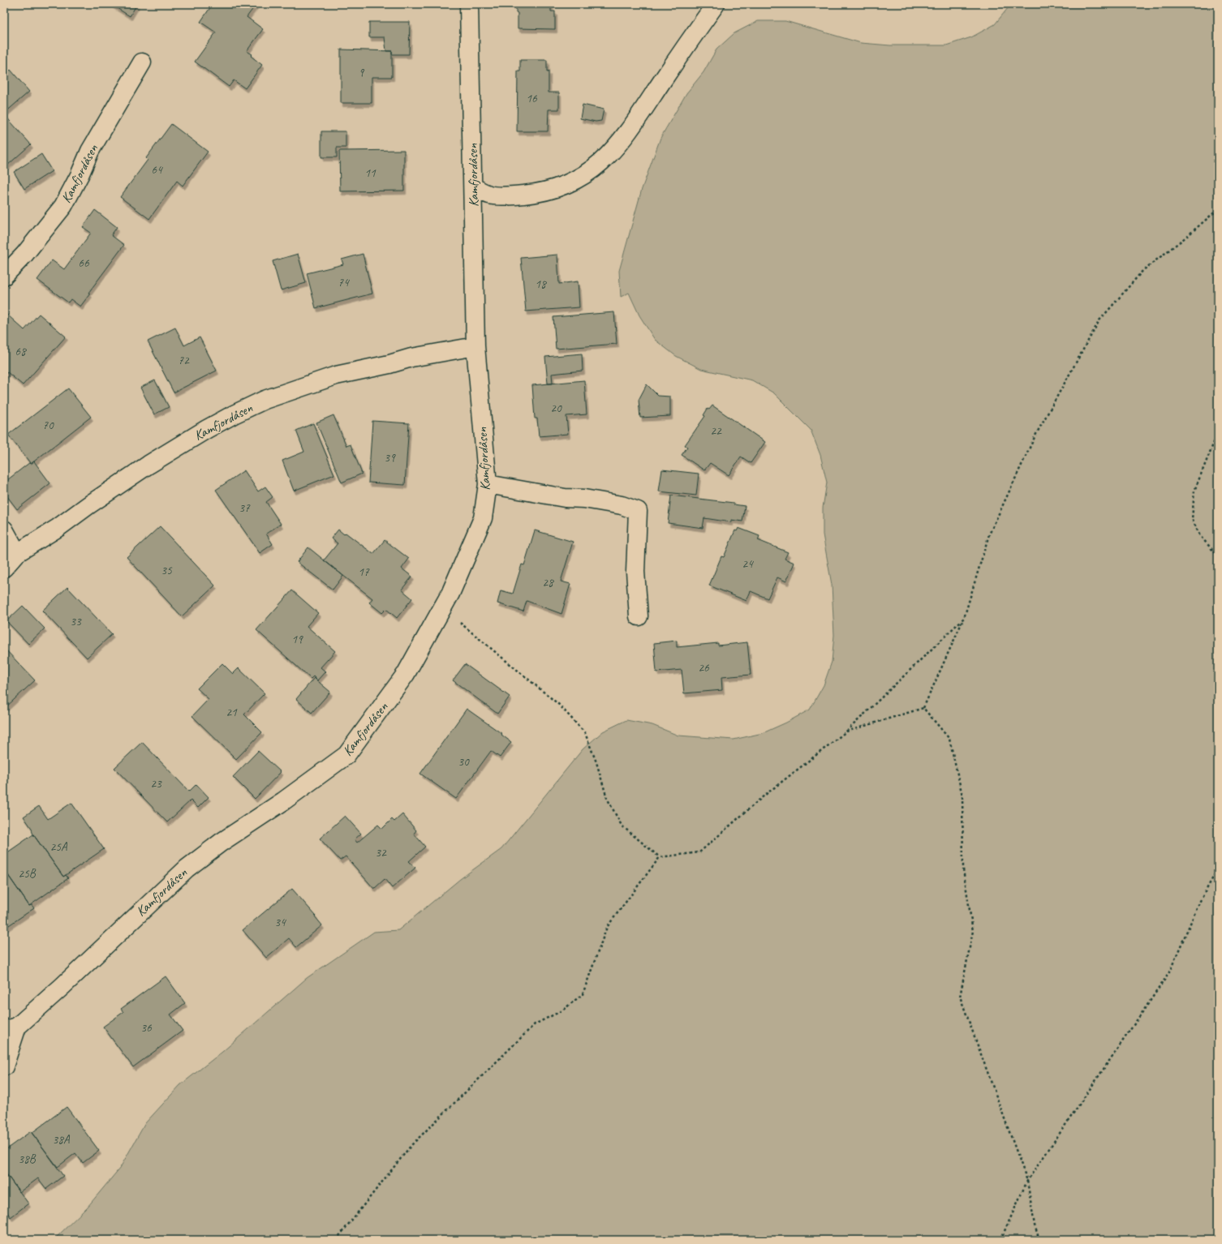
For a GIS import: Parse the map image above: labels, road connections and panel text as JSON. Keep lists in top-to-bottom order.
{
  "streets": {
    "street": ["Kamfjordåsen"]
  },
  "house_numbers": [
    "9",
    "16",
    "64",
    "11",
    "66",
    "74",
    "18",
    "68",
    "72",
    "20",
    "70",
    "22",
    "39",
    "37",
    "24",
    "35",
    "17",
    "28",
    "33",
    "19",
    "26",
    "21",
    "30",
    "23",
    "25A",
    "32",
    "25B",
    "34",
    "36",
    "38A",
    "38B"
  ]
}
